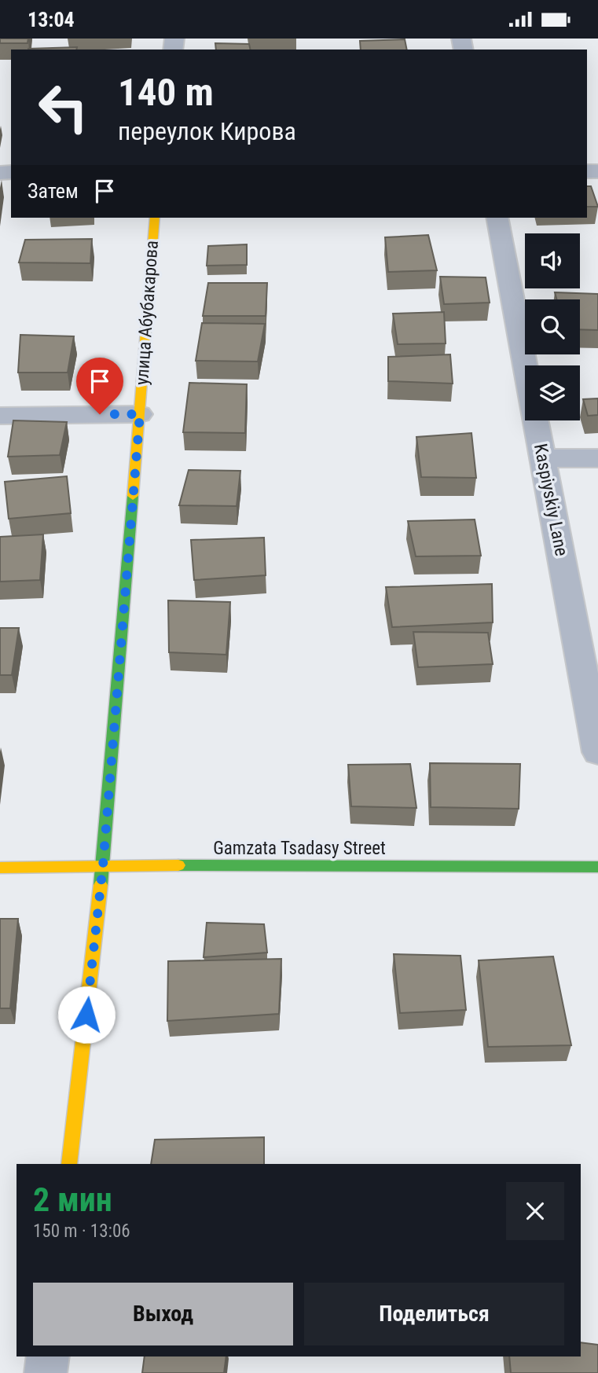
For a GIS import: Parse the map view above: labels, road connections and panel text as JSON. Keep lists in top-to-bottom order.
{
  "streets": {
    "street": ["улица Абубакарова", "Kaspiyskiy Lane", "Gamzata Tsadasy Street"]
  },
  "crossings": [
    ["улица Абубакарова", "Gamzata Tsadasy Street"]
  ],
  "page": {
    "status": "13:04",
    "turn": ["140 m", "переулок Кирова"],
    "then": "Затем",
    "heading": ["2 мин", "150 m · 13:06"],
    "buttons": ["Выход", "Поделиться"]
  }
}
